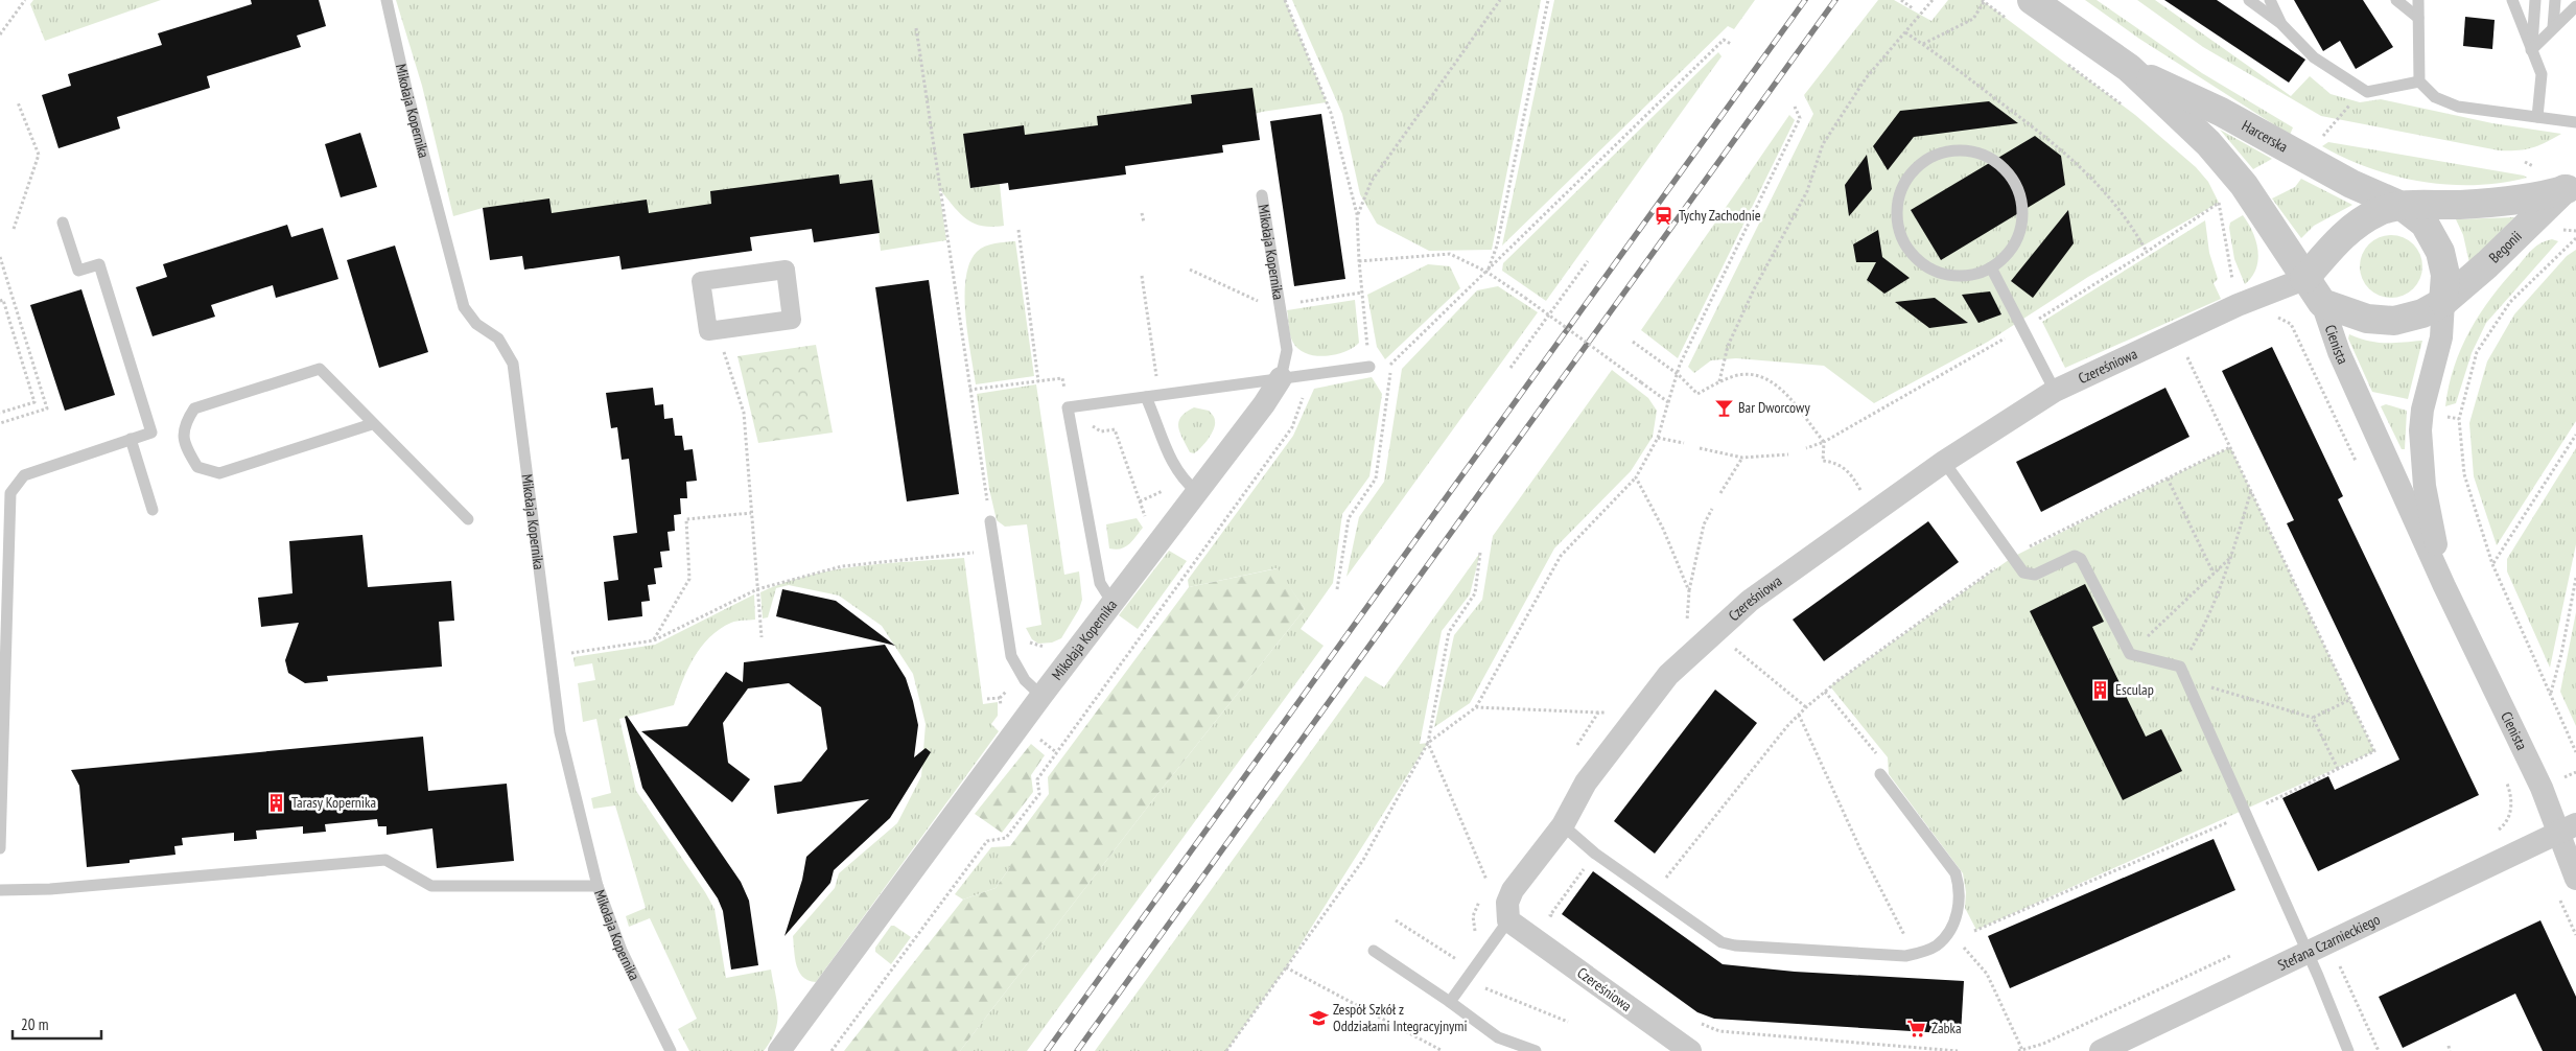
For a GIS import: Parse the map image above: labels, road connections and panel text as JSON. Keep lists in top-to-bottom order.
{
  "streets": {
    "street": [
      "Mikołaja Kopernika",
      "Harcerska",
      "Begonii",
      "Cienista",
      "Czereśniowa",
      "Stefana Czarnieckiego"
    ]
  },
  "crossings": [
    ["Harcerska", "Begonii"],
    ["Harcerska", "Cienista"],
    ["Harcerska", "Czereśniowa"],
    ["Begonii", "Cienista"],
    ["Begonii", "Czereśniowa"],
    ["Cienista", "Czereśniowa"],
    ["Cienista", "Stefana Czarnieckiego"]
  ],
  "places": {
    "station": ["Tychy Zachodnie"],
    "bar": ["Bar Dworcowy"],
    "building": ["Esculap", "Tarasy Kopernika"],
    "school or university": ["Zespół Szkół z Oddziałami Integracyjnymi"],
    "supermarket": ["Żabka"]
  },
  "scale_bar": "20 m"
}
